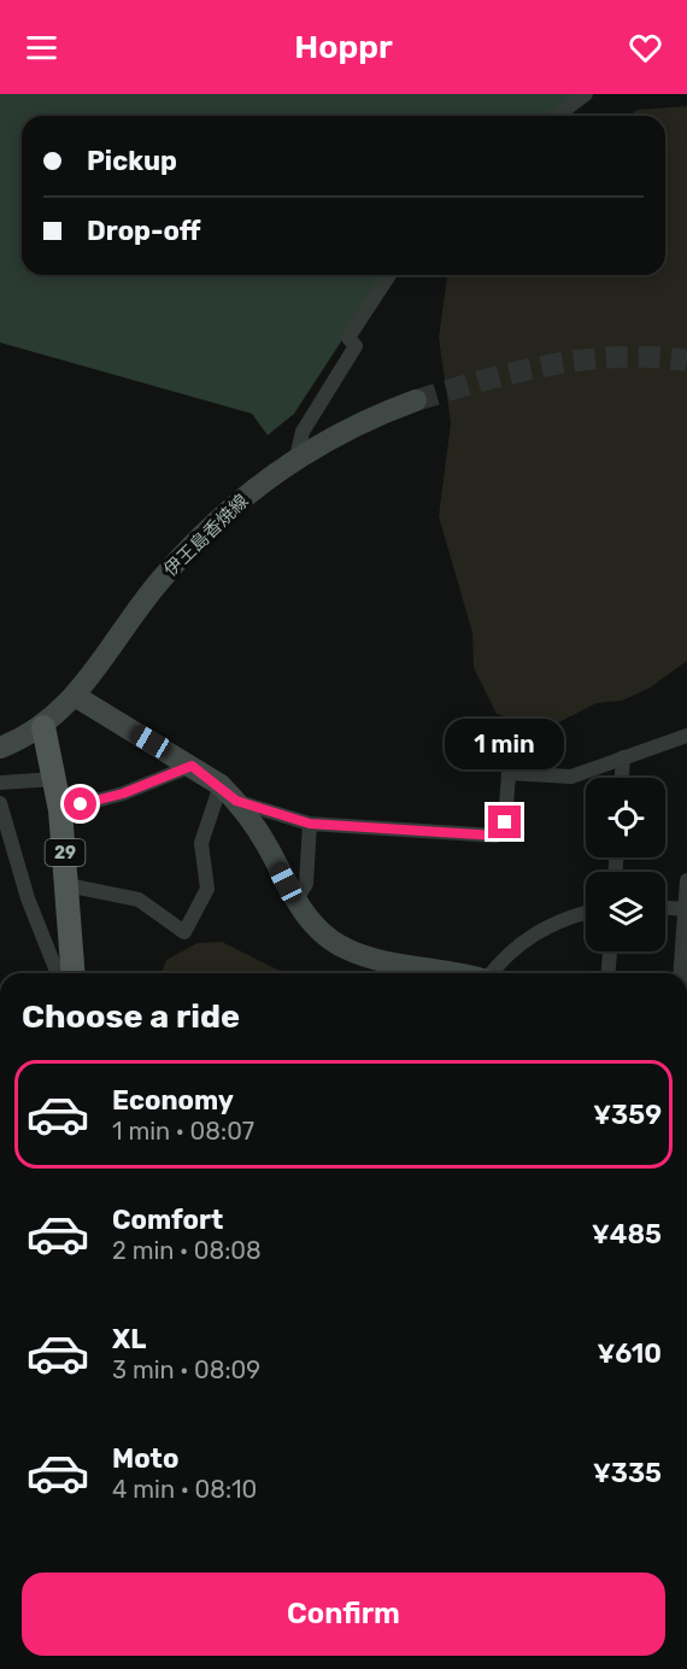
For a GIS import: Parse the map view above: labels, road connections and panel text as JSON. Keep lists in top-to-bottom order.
{
  "streets": {
    "main road": ["29"],
    "street": ["伊王島香焼線"]
  },
  "crossings": [
    ["伊王島香焼線", "29"]
  ],
  "page": {
    "header": "Hoppr",
    "banner": ["Pickup", "Drop-off"],
    "bubble": "1 min",
    "heading": "Choose a ride",
    "list": [
      {
        "name": "Economy",
        "note": "1 min · 08:07",
        "value": "¥359"
      },
      {
        "name": "Comfort",
        "note": "2 min · 08:08",
        "value": "¥485"
      },
      {
        "name": "XL",
        "note": "3 min · 08:09",
        "value": "¥610"
      },
      {
        "name": "Moto",
        "note": "4 min · 08:10",
        "value": "¥335"
      }
    ],
    "buttons": "Confirm"
  }
}
